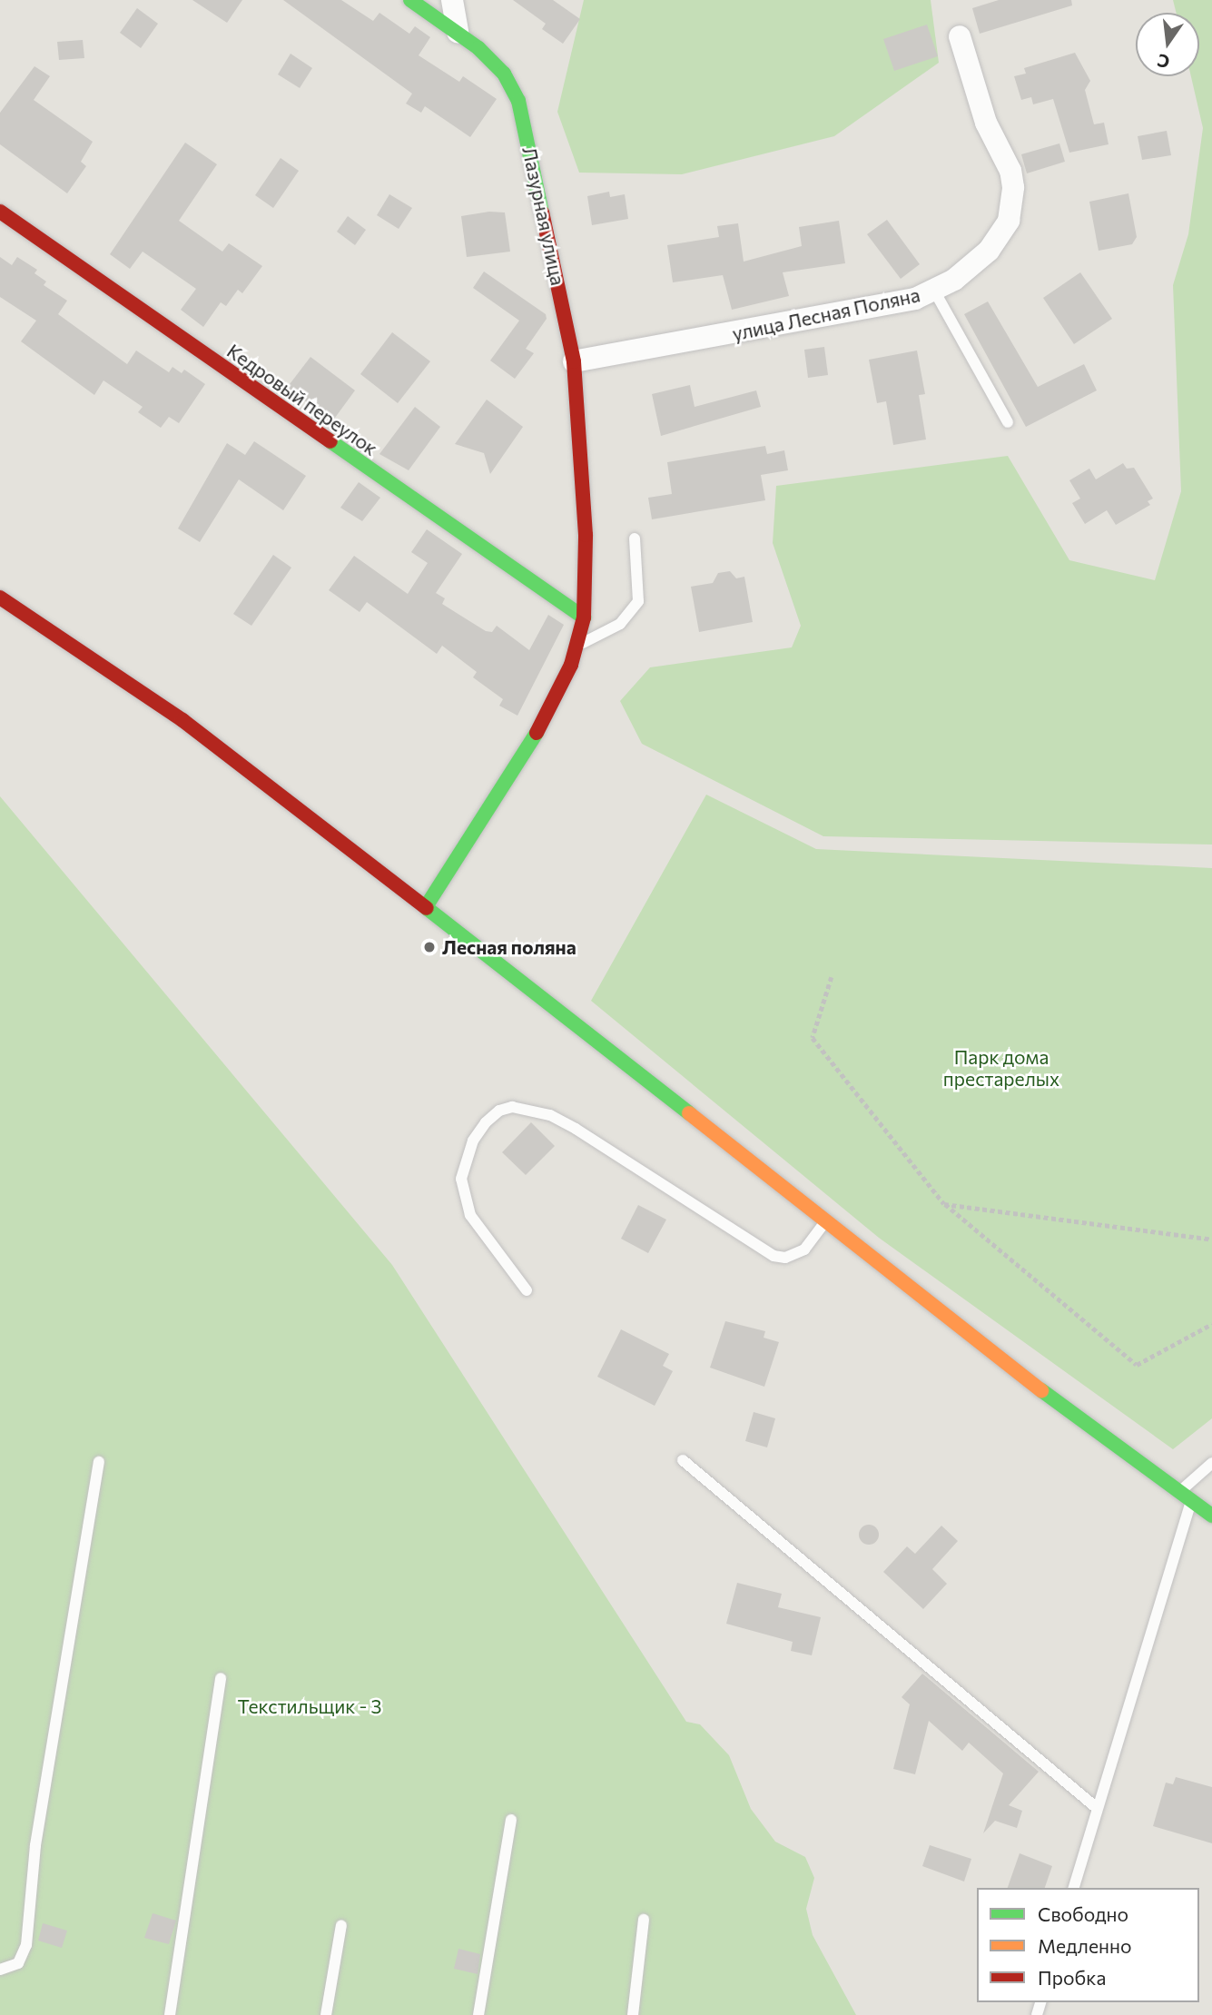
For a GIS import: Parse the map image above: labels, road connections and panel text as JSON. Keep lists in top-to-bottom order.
{
  "streets": {
    "street": ["Лазурная улица", "улица Лесная Поляна", "Кедровый переулок"]
  },
  "crossings": [
    ["Лазурная улица", "улица Лесная Поляна"],
    ["Лазурная улица", "Кедровый переулок"]
  ],
  "parks": ["Парк дома престарелых", "Текстильщик - 3"],
  "places": ["Лесная поляна"],
  "legend": ["Свободно", "Медленно", "Пробка"],
  "north": "bottom"
}
